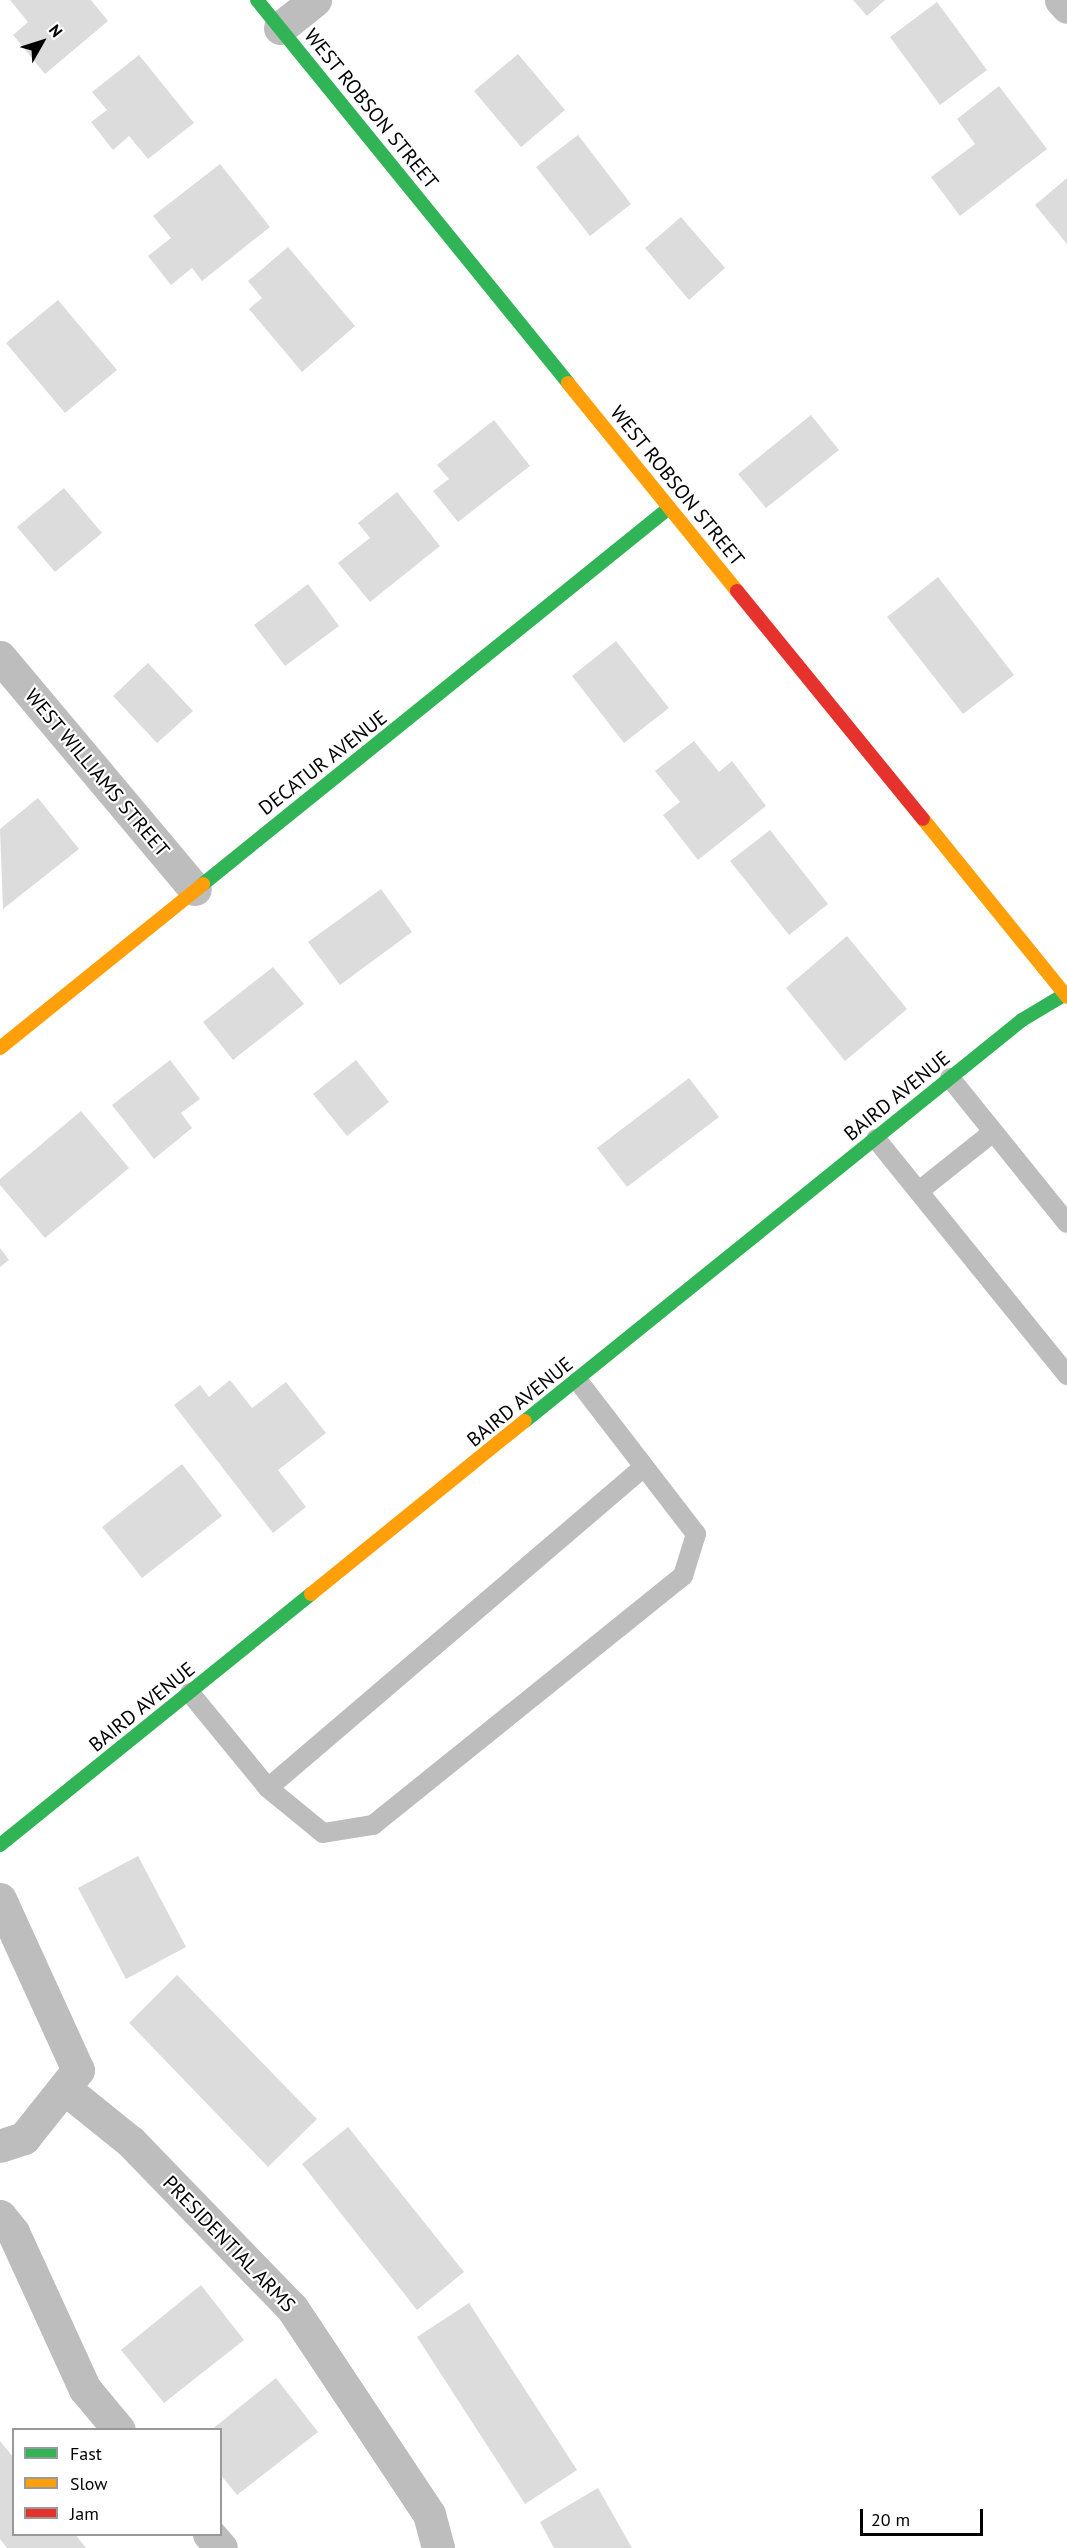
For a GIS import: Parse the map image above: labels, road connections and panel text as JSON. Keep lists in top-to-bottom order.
{
  "streets": {
    "street": [
      "WEST ROBSON STREET",
      "DECATUR AVENUE",
      "WEST WILLIAMS STREET",
      "BAIRD AVENUE",
      "PRESIDENTIAL ARMS"
    ]
  },
  "crossings": [
    ["WEST ROBSON STREET", "DECATUR AVENUE"],
    ["WEST ROBSON STREET", "BAIRD AVENUE"],
    ["DECATUR AVENUE", "WEST WILLIAMS STREET"]
  ],
  "legend": ["Fast", "Slow", "Jam"],
  "scale_bar": "20 m",
  "north": "top right"
}
